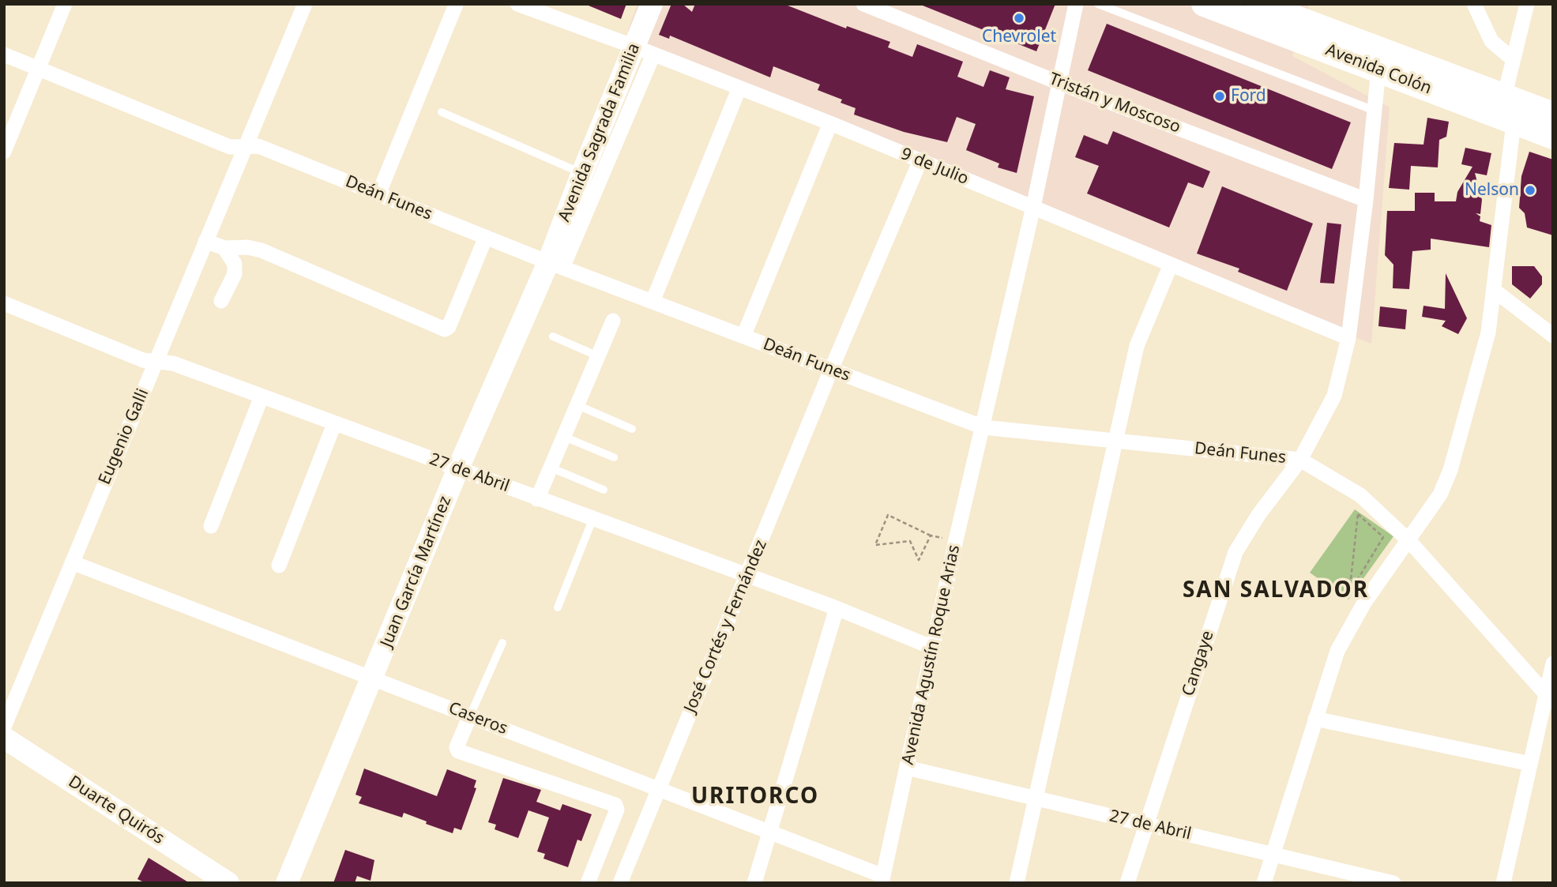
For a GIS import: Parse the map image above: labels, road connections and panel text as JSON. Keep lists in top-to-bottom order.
{
  "streets": {
    "main road": [
      "Avenida Colón",
      "Avenida Sagrada Familia",
      "Juan García Martínez",
      "Duarte Quirós"
    ],
    "street": [
      "Tristán y Moscoso",
      "9 de Julio",
      "Deán Funes",
      "Eugenio Galli",
      "27 de Abril",
      "José Cortés y Fernández",
      "Avenida Agustín Roque Arias",
      "Cangaye",
      "Caseros"
    ]
  },
  "crossings": [
    ["Avenida Colón", "Cangaye"],
    ["Tristán y Moscoso", "Avenida Agustín Roque Arias"],
    ["Tristán y Moscoso", "Cangaye"],
    ["Avenida Sagrada Familia", "9 de Julio"],
    ["Avenida Sagrada Familia", "Deán Funes"],
    ["Avenida Sagrada Familia", "Juan García Martínez"],
    ["9 de Julio", "José Cortés y Fernández"],
    ["9 de Julio", "Avenida Agustín Roque Arias"],
    ["9 de Julio", "Cangaye"],
    ["Deán Funes", "Eugenio Galli"],
    ["Deán Funes", "Juan García Martínez"],
    ["Deán Funes", "José Cortés y Fernández"],
    ["Deán Funes", "Avenida Agustín Roque Arias"],
    ["Deán Funes", "Cangaye"],
    ["Eugenio Galli", "27 de Abril"],
    ["Eugenio Galli", "Caseros"],
    ["27 de Abril", "Juan García Martínez"],
    ["27 de Abril", "José Cortés y Fernández"],
    ["27 de Abril", "Avenida Agustín Roque Arias"],
    ["27 de Abril", "Cangaye"],
    ["Juan García Martínez", "Caseros"],
    ["José Cortés y Fernández", "Caseros"],
    ["Avenida Agustín Roque Arias", "Caseros"]
  ],
  "districts": ["SAN SALVADOR", "URITORCO"],
  "places": ["Chevrolet", "Ford", "Nelson"]
}
